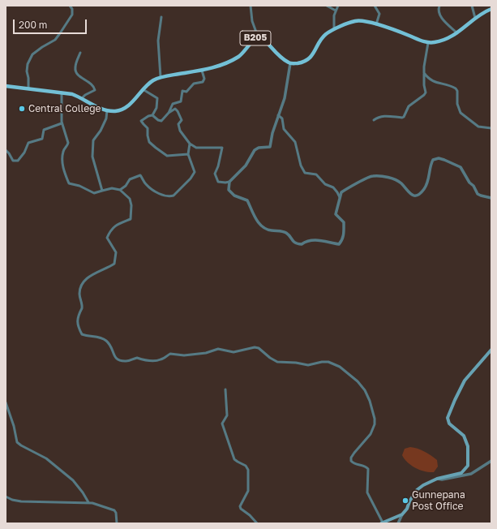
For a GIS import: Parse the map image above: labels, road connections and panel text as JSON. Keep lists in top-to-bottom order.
{
  "streets": {
    "main road": ["B205"]
  },
  "places": ["Central College", "Gunnepana Post Office"],
  "scale_bar": "200 m"
}
